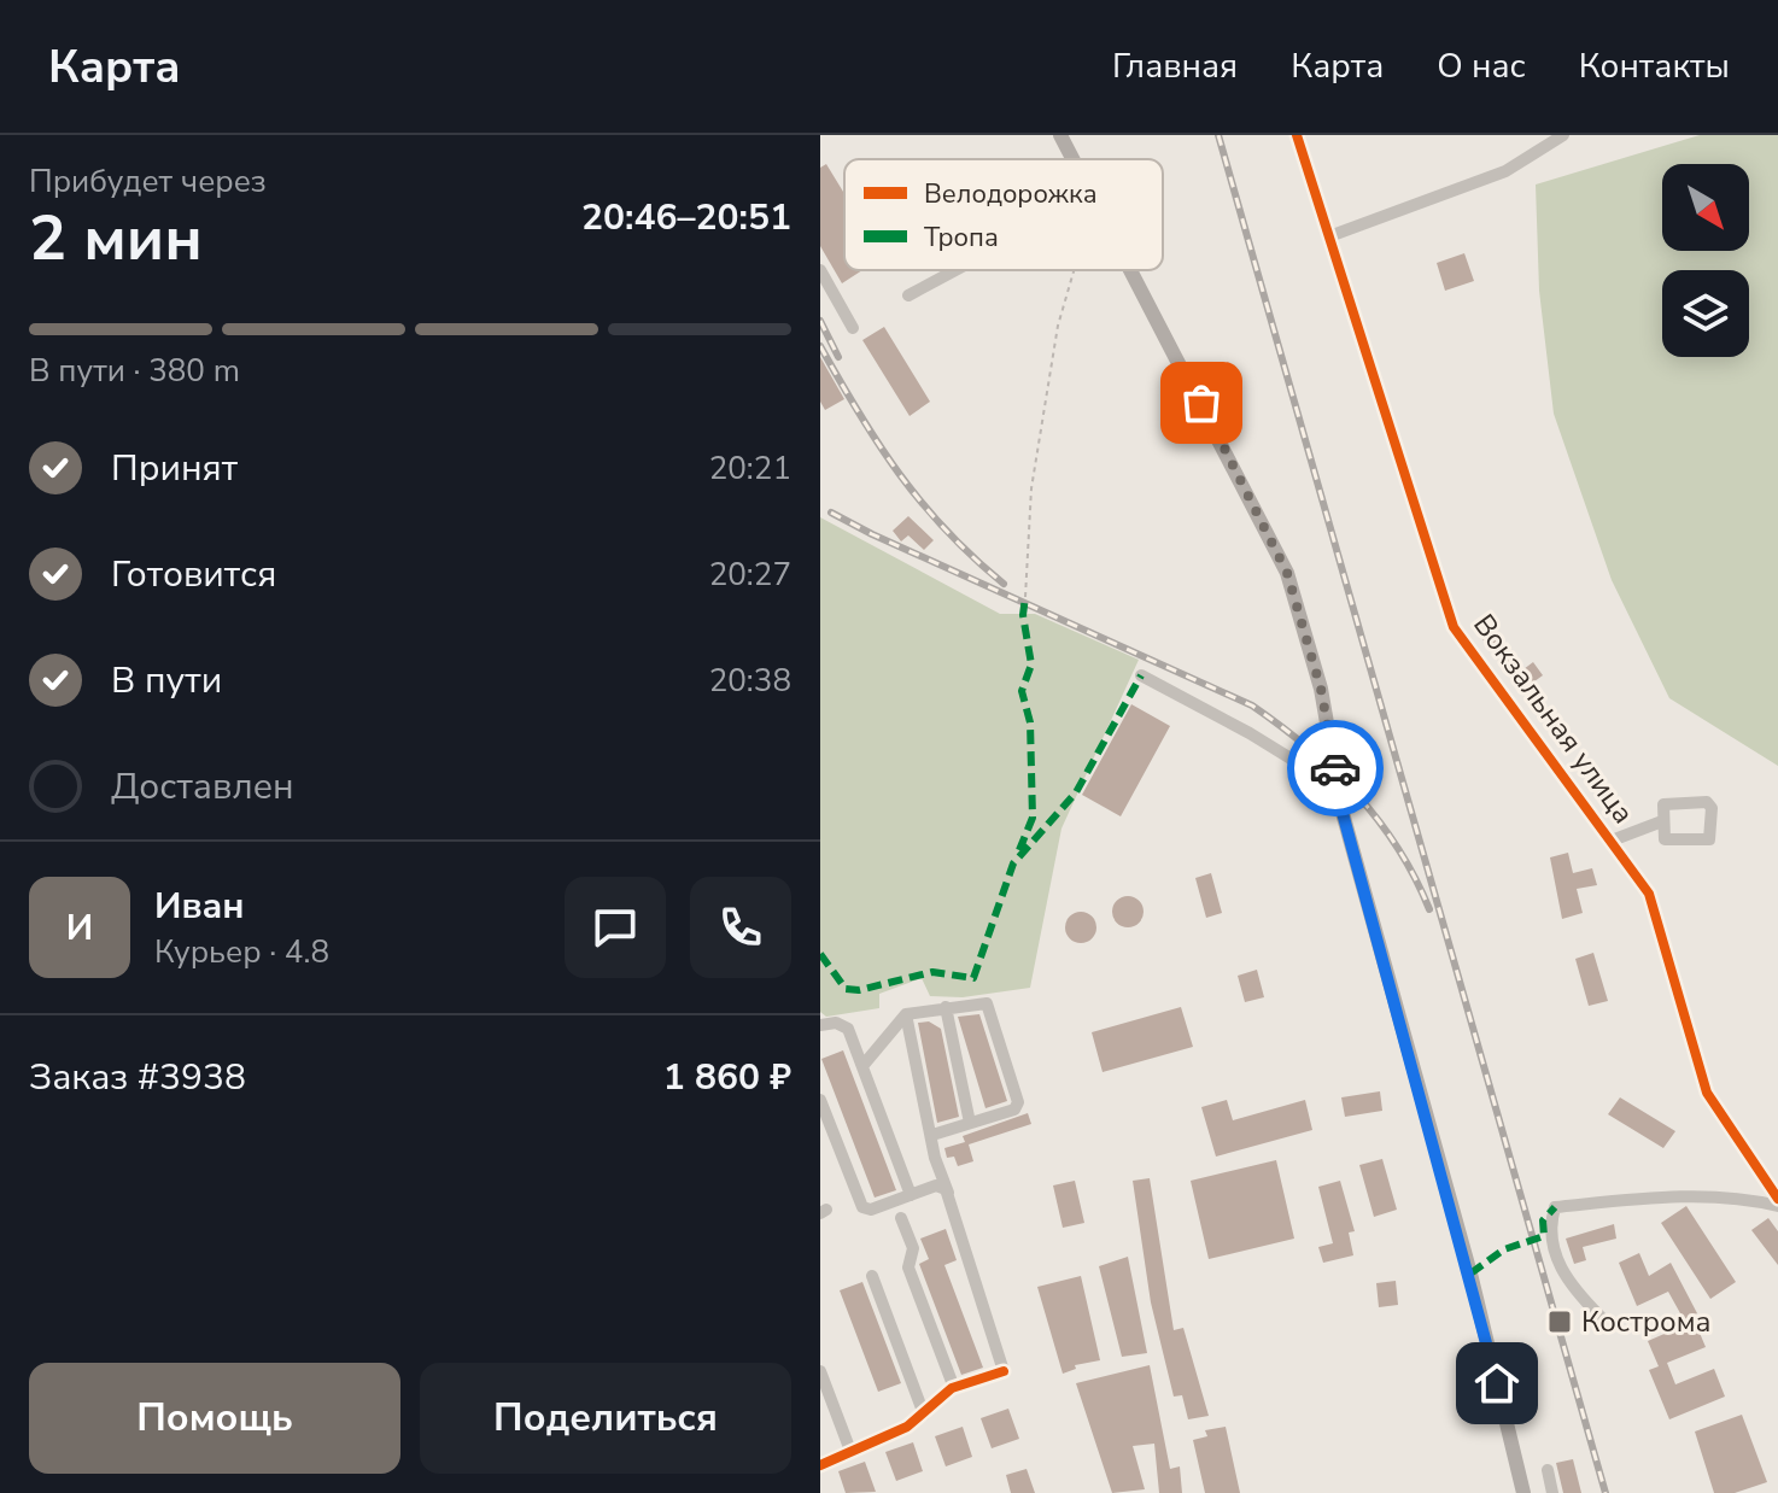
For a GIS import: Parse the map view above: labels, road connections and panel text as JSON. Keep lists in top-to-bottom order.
{
  "streets": {
    "street": ["Вокзальная улица"]
  },
  "places": {
    "transit": ["Кострома"]
  },
  "legend": ["Велодорожка", "Тропа"],
  "north": "bottom right",
  "page": {
    "header": "Карта",
    "nav": [
      "Главная",
      "Карта",
      "О нас",
      "Контакты"
    ],
    "heading": ["2 мин", "Прибудет через", "20:46–20:51"],
    "panel": [
      "Иван",
      "Курьер · 4.8",
      "Заказ #3938",
      "1 860 ₽"
    ],
    "bar": "В пути · 380 m",
    "list": [
      ["Принят", "20:21"],
      ["Готовится", "20:27"],
      ["В пути", "20:38"],
      "Доставлен"
    ],
    "round": "И",
    "buttons": ["Помощь", "Поделиться"]
  }
}
